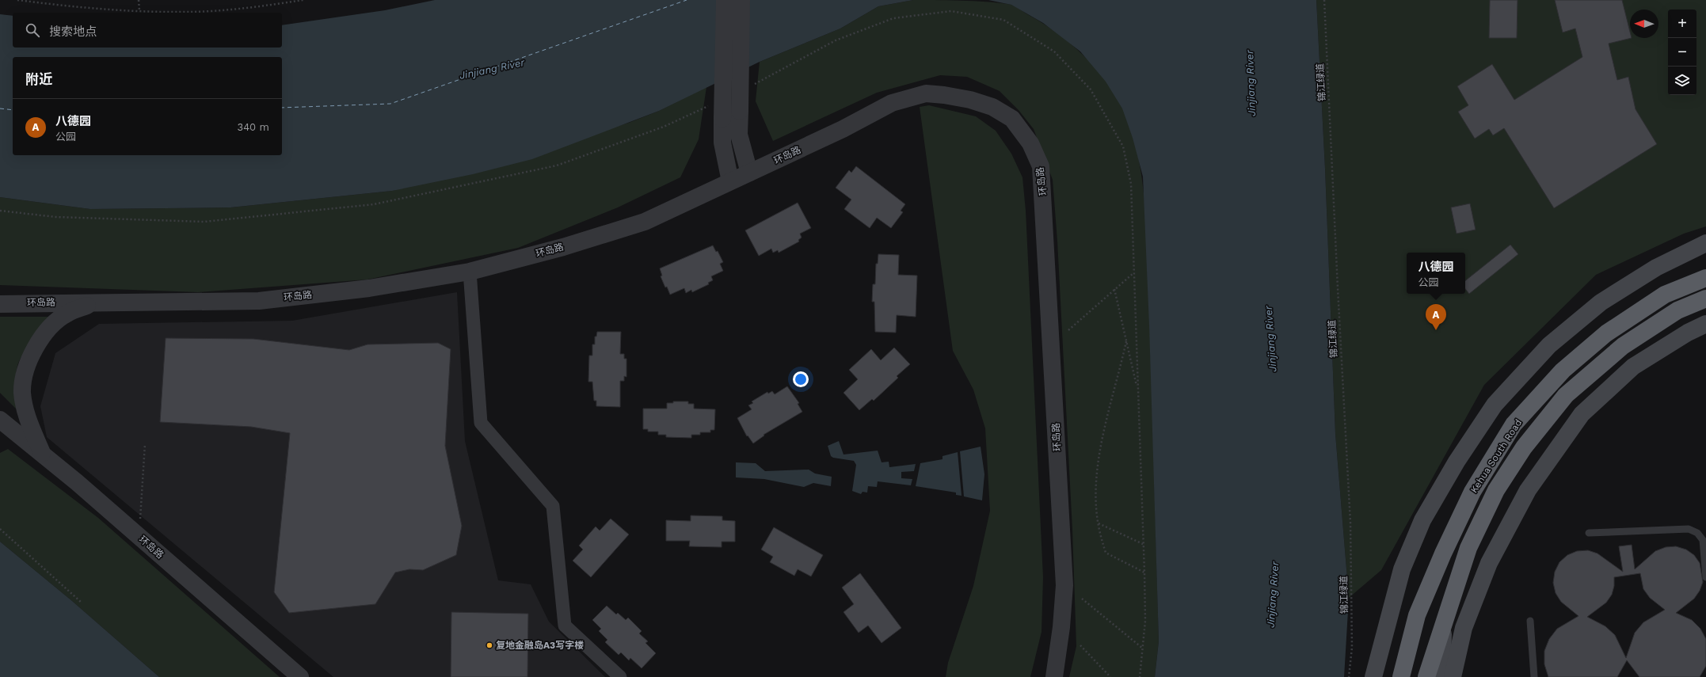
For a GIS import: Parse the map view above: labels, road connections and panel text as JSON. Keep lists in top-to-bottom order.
{
  "streets": {
    "highway": ["Kehua South Road"],
    "street": ["环岛路"],
    "path": ["锦江绿道"]
  },
  "water": ["Jinjiang River"],
  "places": ["复地金融岛A3写字楼"],
  "north": "left",
  "page": {
    "map_buttons": ["+", "−"],
    "search": "搜索地点",
    "heading": "附近",
    "list": [
      {
        "mark": "A",
        "name": "八德园",
        "note": "公园",
        "value": "340 m"
      }
    ],
    "popup": ["八德园", "公园"],
    "pins": "A"
  }
}
